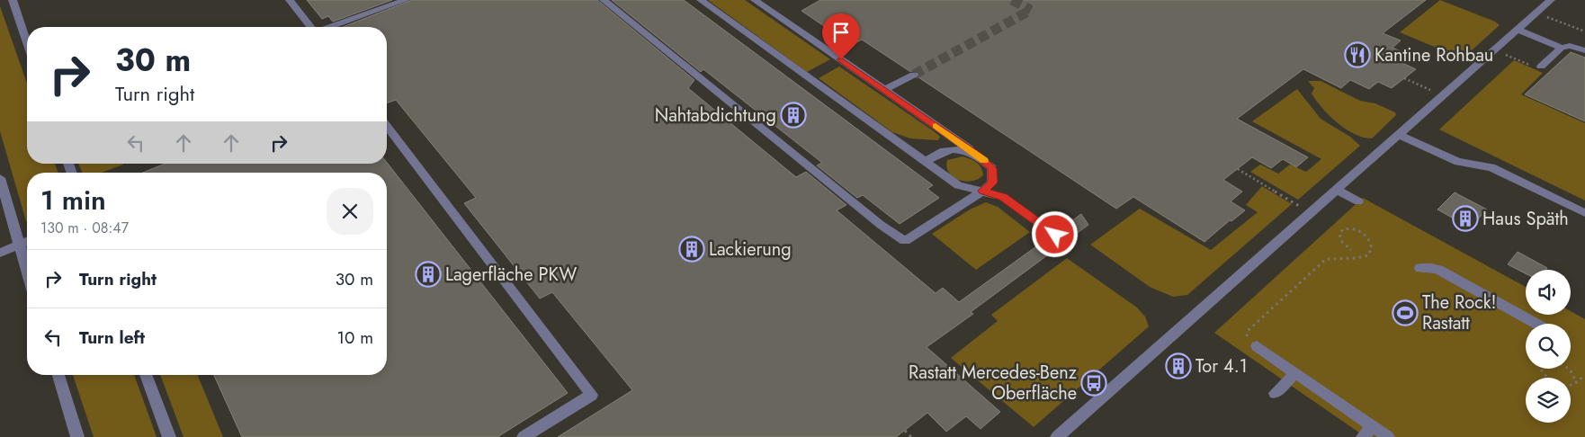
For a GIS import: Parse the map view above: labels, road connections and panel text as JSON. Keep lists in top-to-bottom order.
{
  "places": {
    "restaurant": ["Kantine Rohbau"],
    "building": [
      "Nahtabdichtung",
      "Haus Späth",
      "Lackierung",
      "Lagerfläche PKW",
      "Tor 4.1"
    ],
    "sports": ["The Rock! Rastatt"],
    "bus stop": ["Rastatt Mercedes-Benz Oberfläche"]
  },
  "page": {
    "turn": ["30 m", "Turn right"],
    "heading": ["1 min", "130 m · 08:47"],
    "list": [
      {
        "name": "Turn right",
        "value": "30 m"
      },
      {
        "name": "Turn left",
        "value": "10 m"
      }
    ]
  }
}
